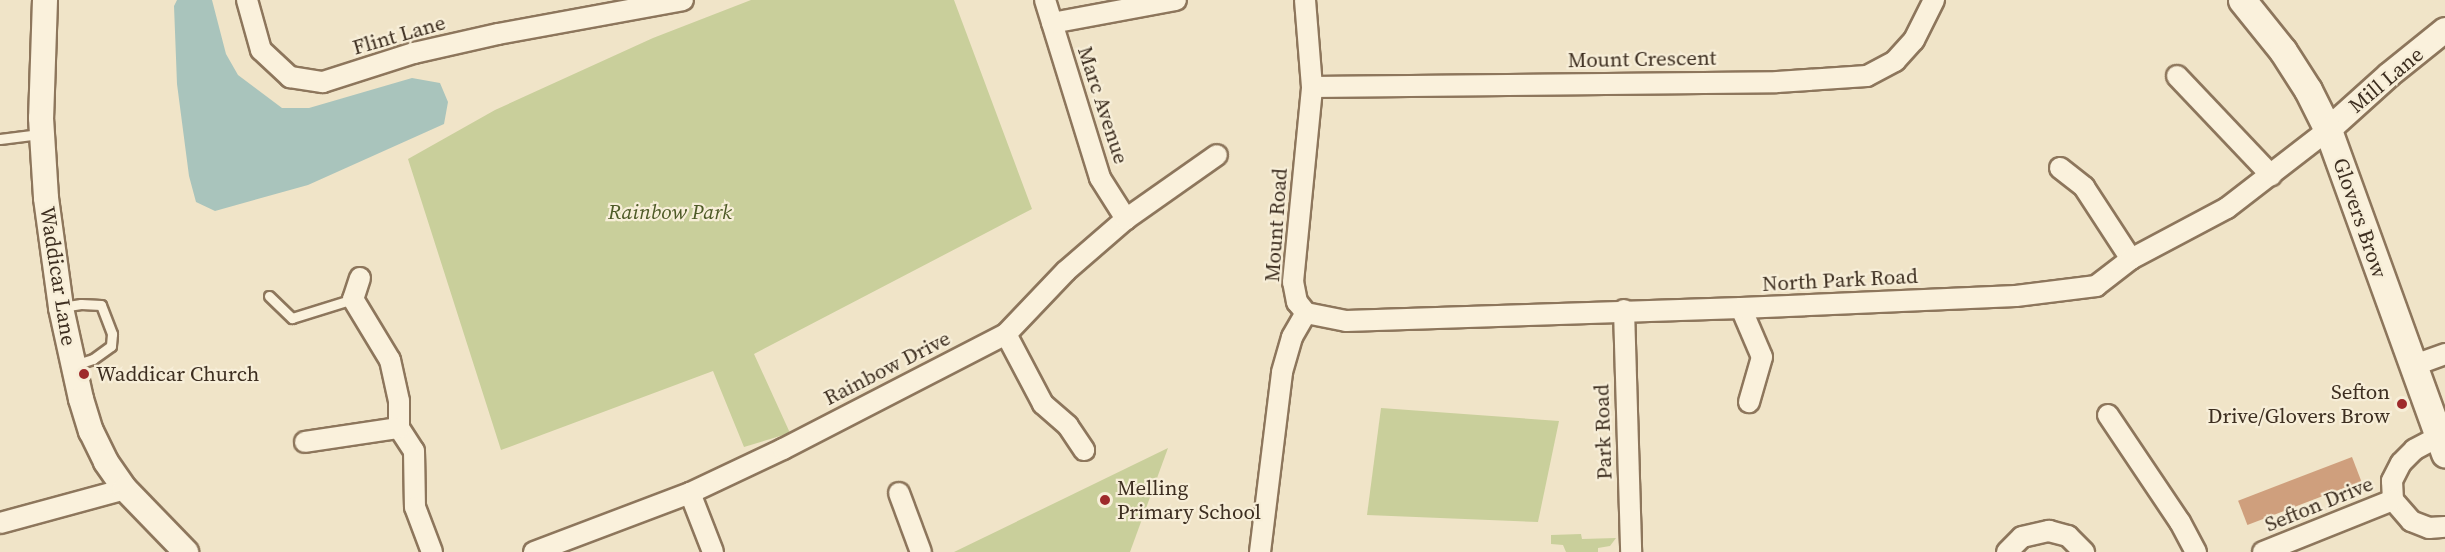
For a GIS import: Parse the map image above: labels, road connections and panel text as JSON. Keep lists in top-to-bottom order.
{
  "streets": {
    "main road": ["Glovers Brow"],
    "street": [
      "Flint Lane",
      "Mount Crescent",
      "Mill Lane",
      "Marc Avenue",
      "Mount Road",
      "Waddicar Lane",
      "North Park Road",
      "Rainbow Drive",
      "Park Road",
      "Sefton Drive"
    ]
  },
  "crossings": [
    ["Mount Crescent", "Mount Road"],
    ["Mill Lane", "Glovers Brow"],
    ["Mill Lane", "North Park Road"],
    ["Marc Avenue", "Rainbow Drive"],
    ["Glovers Brow", "North Park Road"],
    ["Mount Road", "North Park Road"],
    ["North Park Road", "Park Road"]
  ],
  "parks": ["Rainbow Park"],
  "places": ["Waddicar Church", "Sefton Drive/Glovers Brow", "Melling Primary School"]
}
